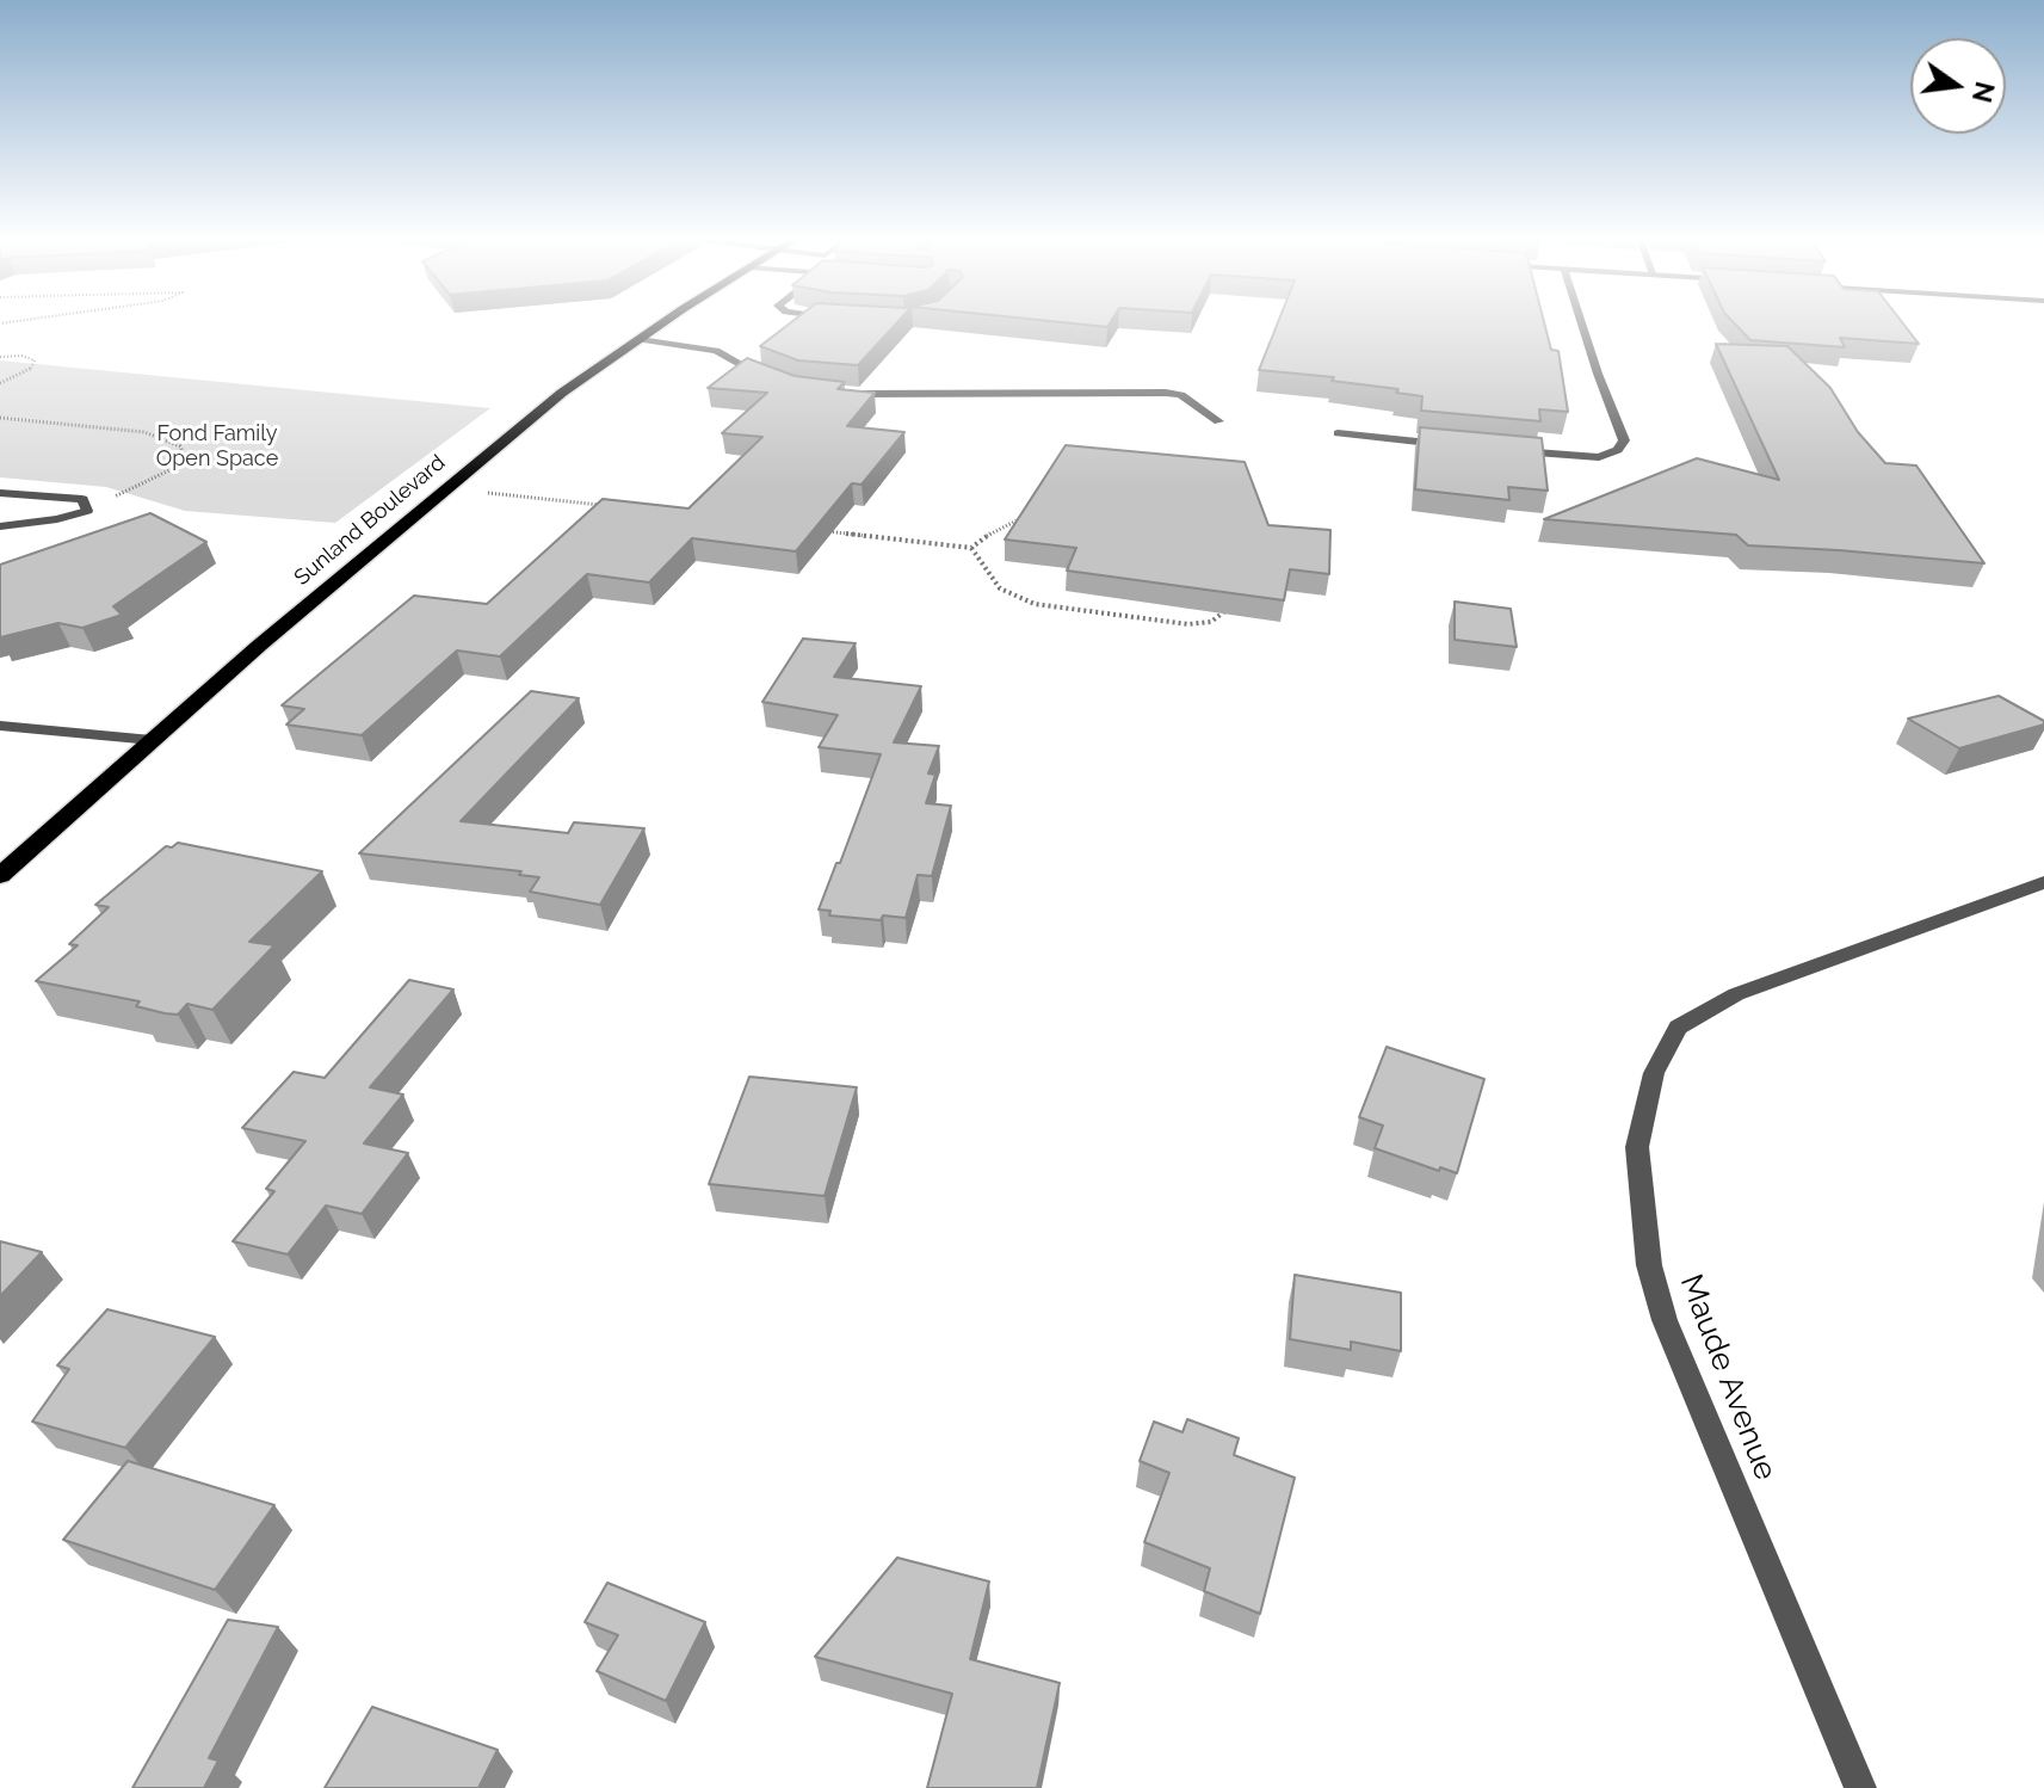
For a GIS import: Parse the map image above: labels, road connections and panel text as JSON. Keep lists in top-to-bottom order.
{
  "streets": {
    "main road": ["Sunland Boulevard"],
    "street": ["Maude Avenue"]
  },
  "parks": ["Fond Family Open Space"],
  "north": "right"
}
